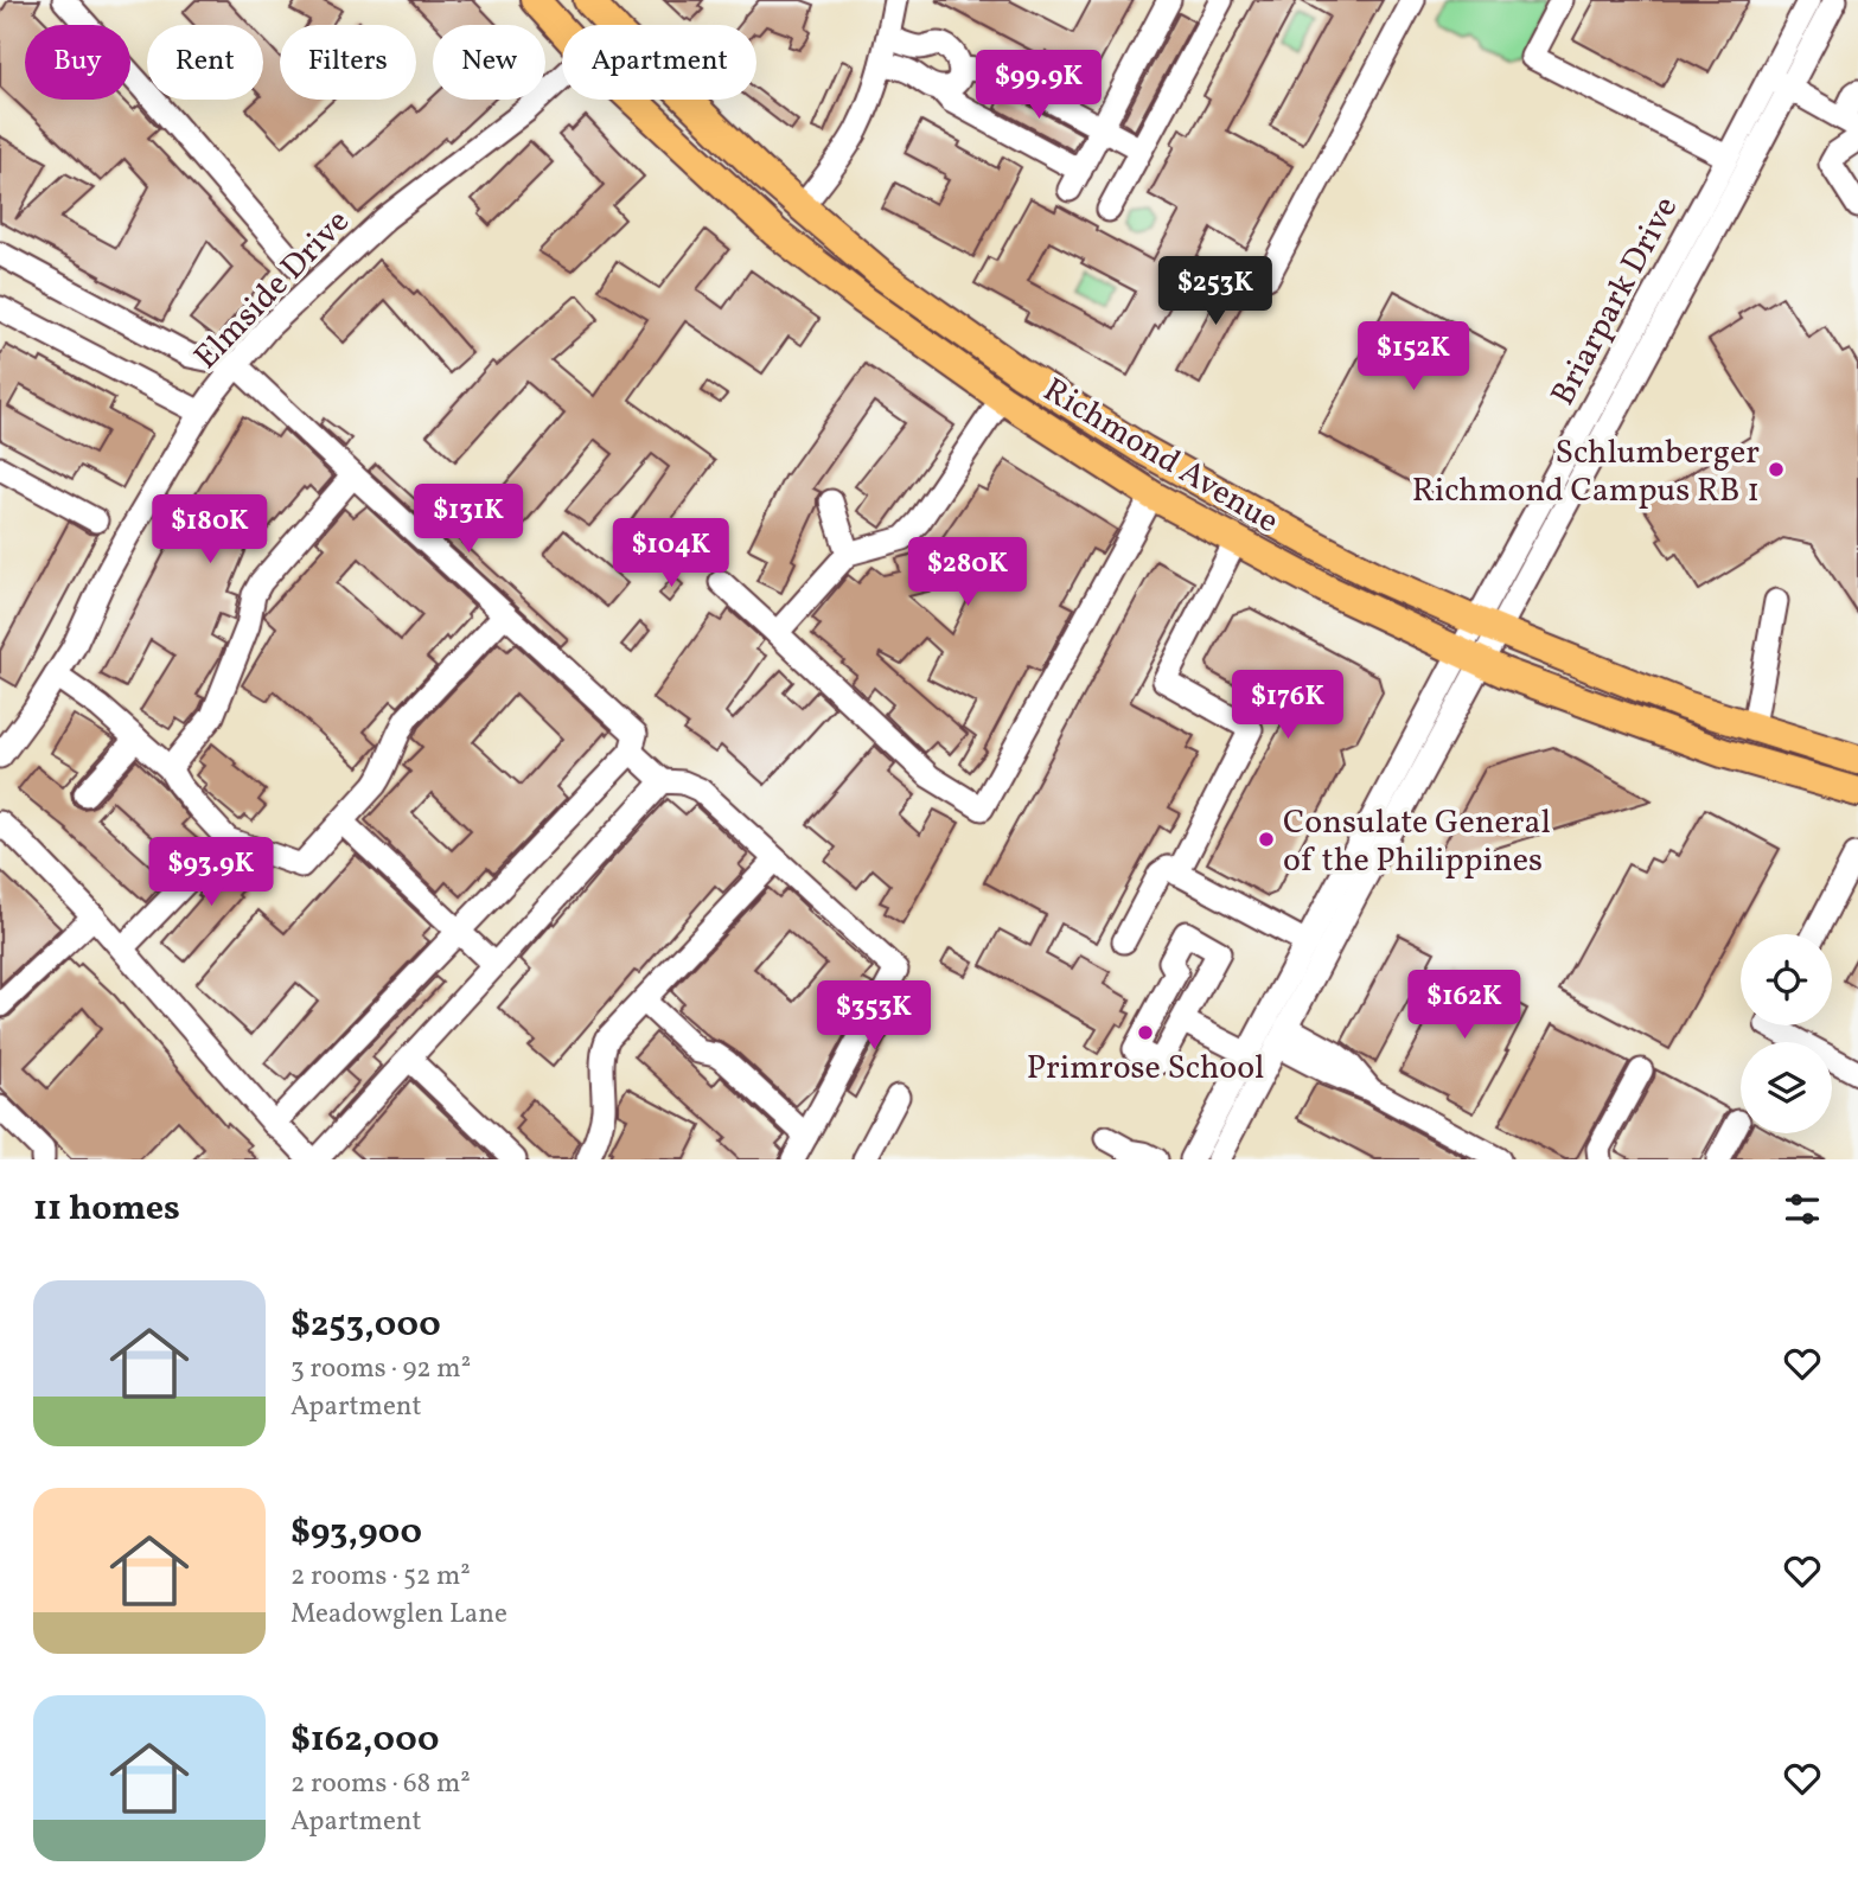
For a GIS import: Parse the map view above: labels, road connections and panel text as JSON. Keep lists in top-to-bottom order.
{
  "streets": {
    "main road": ["Richmond Avenue"],
    "street": ["Elmside Drive", "Briarpark Drive"]
  },
  "crossings": [
    ["Briarpark Drive", "Richmond Avenue"]
  ],
  "places": ["Schlumberger Richmond Campus RB 1", "Consulate General of the Philippines", "Primrose School"],
  "page": {
    "chip": [
      "Buy",
      "Rent",
      "Filters",
      "New",
      "Apartment"
    ],
    "price": [
      "$99.9K",
      "$253K",
      "$152K",
      "$131K",
      "$180K",
      "$104K",
      "$280K",
      "$176K",
      "$93.9K",
      "$162K",
      "$353K"
    ],
    "heading": "11 homes",
    "list": [
      {
        "name": "$253,000",
        "note": "3 rooms · 92 m² · Apartment"
      },
      {
        "name": "$93,900",
        "note": "2 rooms · 52 m² · Meadowglen Lane"
      },
      {
        "name": "$162,000",
        "note": "2 rooms · 68 m² · Apartment"
      }
    ]
  }
}
